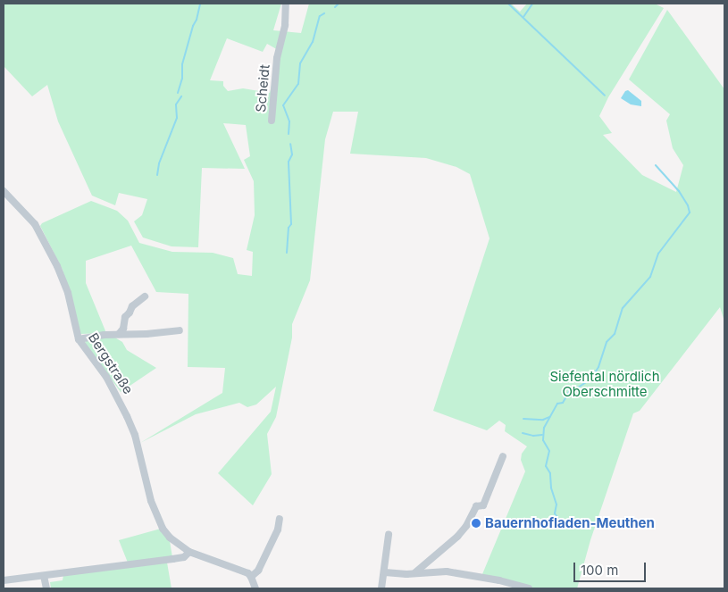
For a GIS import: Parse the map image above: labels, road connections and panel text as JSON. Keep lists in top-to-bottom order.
{
  "streets": {
    "street": ["Scheidt", "Bergstraße"]
  },
  "parks": ["Siefental nördlich Oberschmitte"],
  "places": ["Bauernhofladen-Meuthen"],
  "scale_bar": "100 m"
}
